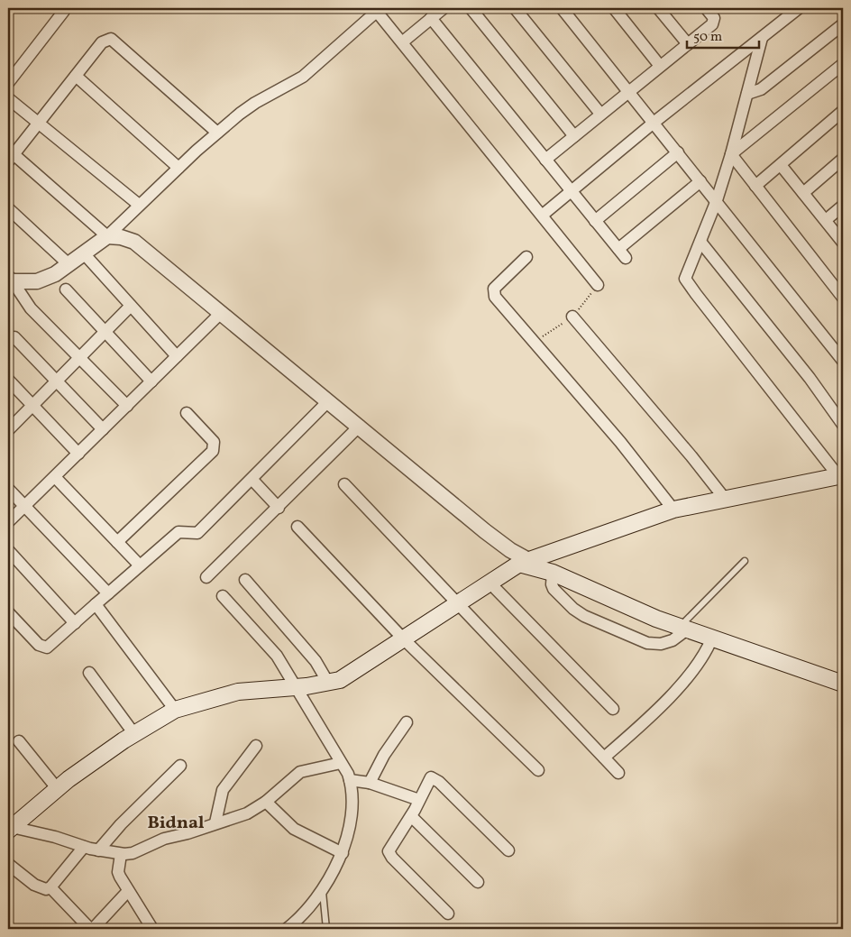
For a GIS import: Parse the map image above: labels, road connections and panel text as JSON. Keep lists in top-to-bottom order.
{
  "districts": ["Bidnal"],
  "scale_bar": "50 m"
}
